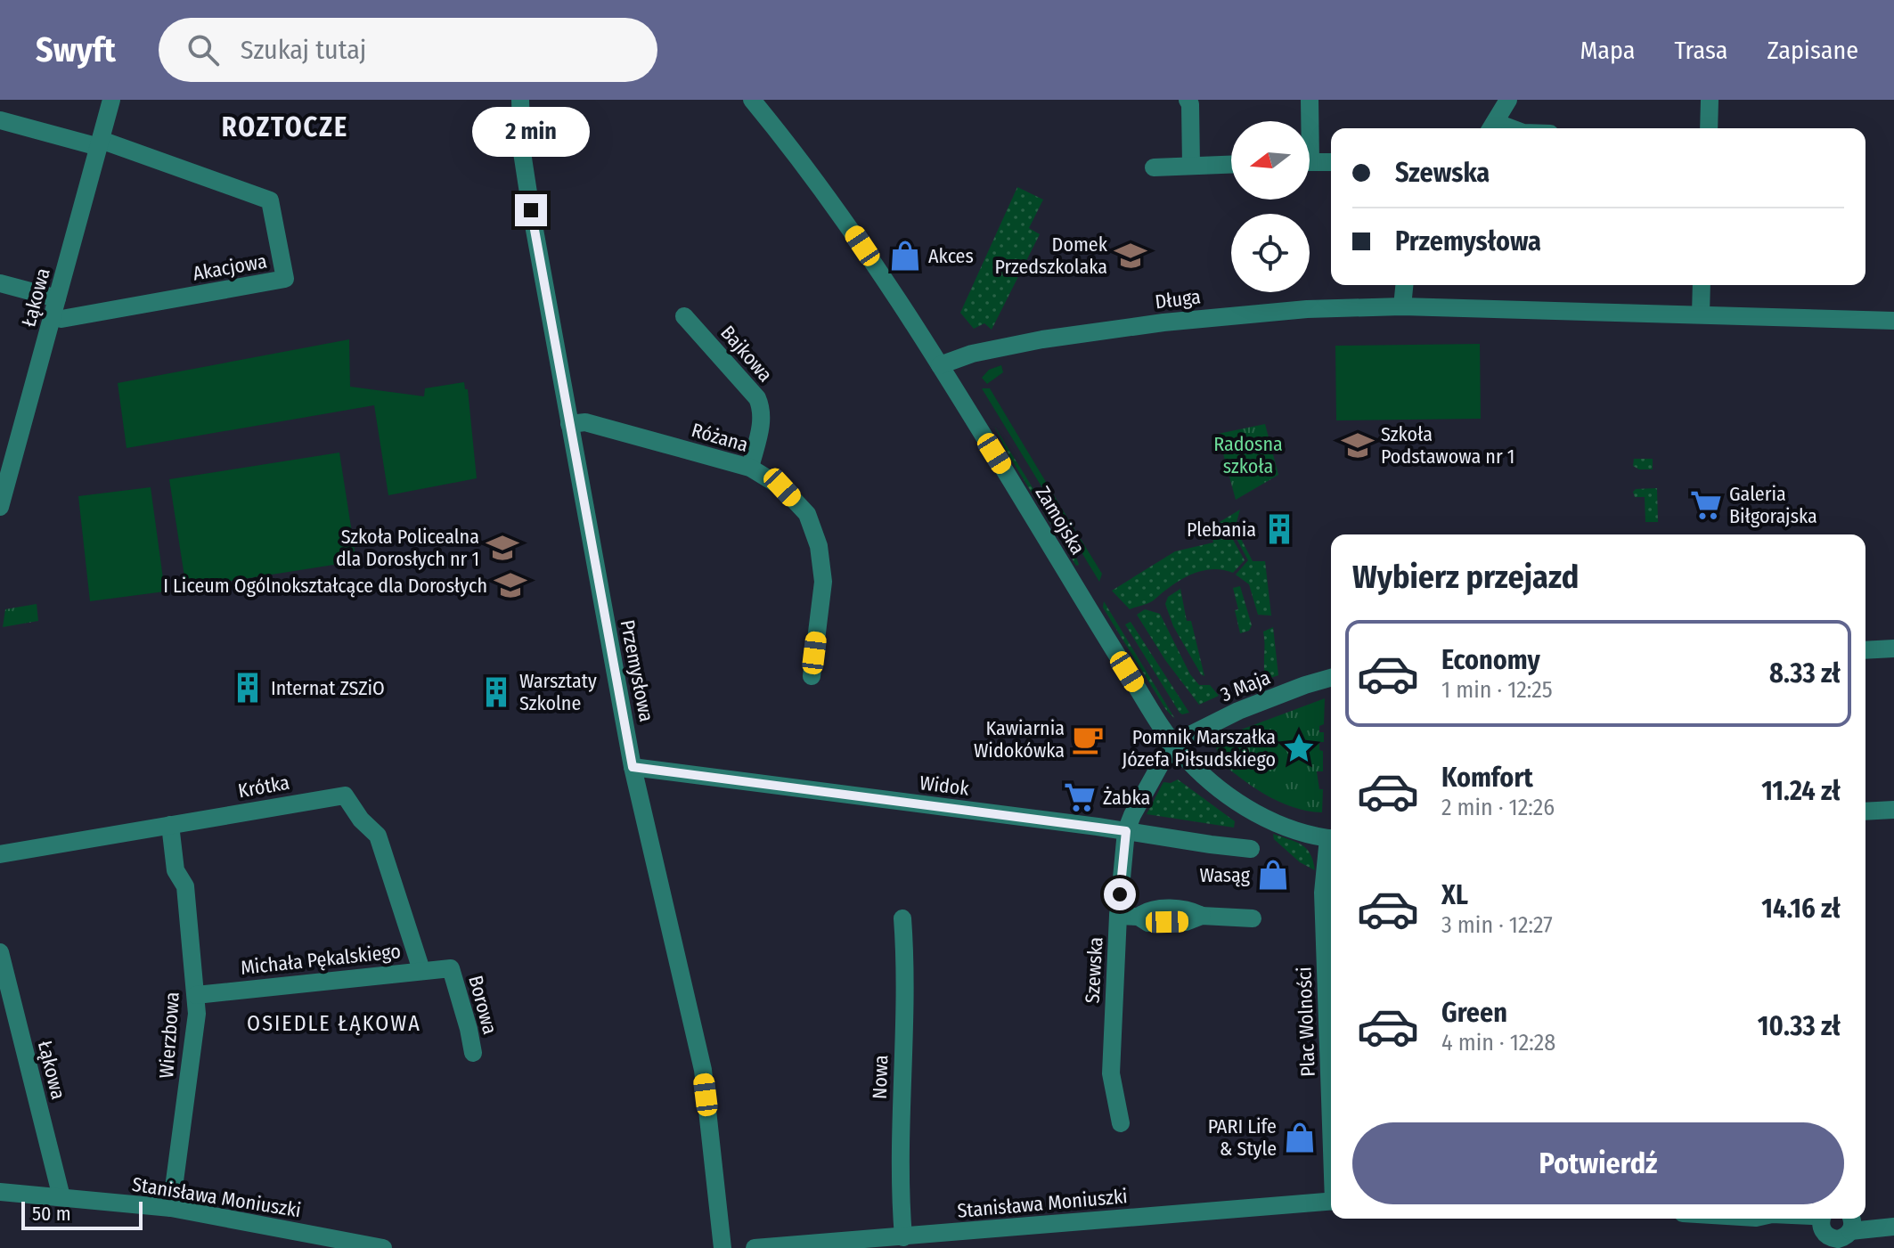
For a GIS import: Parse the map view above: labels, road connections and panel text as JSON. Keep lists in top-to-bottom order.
{
  "streets": {
    "street": [
      "Akacjowa",
      "Łąkowa",
      "Długa",
      "Bajkowa",
      "Różana",
      "Zamojska",
      "Przemysłowa",
      "3 Maja",
      "Widok",
      "Krótka",
      "Michała Pękalskiego",
      "Szewska",
      "Borowa",
      "Plac Wolności",
      "Wierzbowa",
      "Nowa",
      "Stanisława Moniuszki"
    ]
  },
  "crossings": [
    ["Akacjowa", "Łąkowa"],
    ["Łąkowa", "Stanisława Moniuszki"],
    ["Długa", "Zamojska"],
    ["Bajkowa", "Różana"],
    ["Różana", "Przemysłowa"],
    ["Zamojska", "3 Maja"],
    ["Zamojska", "Szewska"],
    ["Przemysłowa", "Widok"],
    ["3 Maja", "Szewska"],
    ["Widok", "Szewska"],
    ["Krótka", "Michała Pękalskiego"],
    ["Krótka", "Wierzbowa"],
    ["Michała Pękalskiego", "Borowa"],
    ["Michała Pękalskiego", "Wierzbowa"],
    ["Wierzbowa", "Stanisława Moniuszki"],
    ["Nowa", "Stanisława Moniuszki"]
  ],
  "districts": ["ROZTOCZE", "OSIEDLE ŁĄKOWA"],
  "parks": ["Radosna szkoła"],
  "places": {
    "shop": ["Akces", "Wasąg", "PARI Life & Style"],
    "school or university": [
      "Domek Przedszkolaka",
      "Szkoła Podstawowa nr 1",
      "Szkoła Policealna dla Dorosłych nr 1",
      "I Liceum Ogólnokształcące dla Dorosłych"
    ],
    "supermarket": ["Galeria Biłgorajska", "Żabka"],
    "building": ["Plebania", "Internat ZSZiO", "Warsztaty Szkolne"],
    "cafe": ["Kawiarnia Widokówka"],
    "place": ["Pomnik Marszałka Józefa Piłsudskiego"]
  },
  "scale_bar": "50 m",
  "north": "left",
  "page": {
    "header": "Swyft",
    "search": "Szukaj tutaj",
    "nav": ["Mapa", "Trasa", "Zapisane"],
    "bubble": "2 min",
    "banner": ["Szewska", "Przemysłowa"],
    "heading": "Wybierz przejazd",
    "list": [
      {
        "name": "Economy",
        "note": "1 min · 12:25",
        "value": "8.33 zł"
      },
      {
        "name": "Komfort",
        "note": "2 min · 12:26",
        "value": "11.24 zł"
      },
      {
        "name": "XL",
        "note": "3 min · 12:27",
        "value": "14.16 zł"
      },
      {
        "name": "Green",
        "note": "4 min · 12:28",
        "value": "10.33 zł"
      }
    ],
    "buttons": "Potwierdź",
    "scale": "50 m"
  }
}
